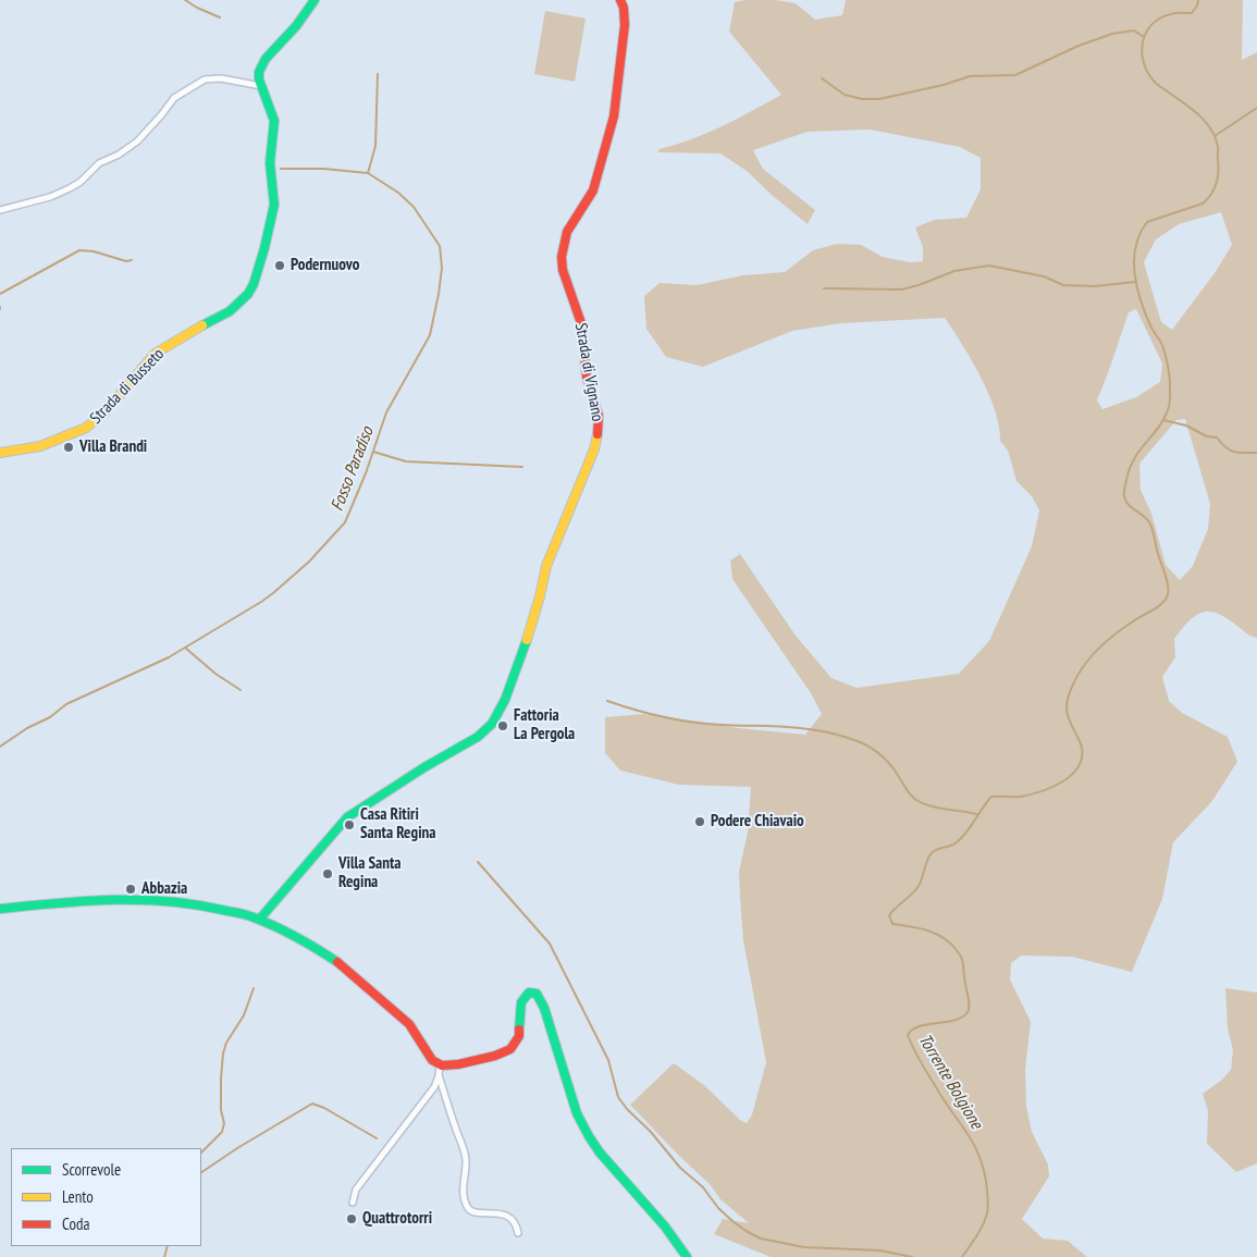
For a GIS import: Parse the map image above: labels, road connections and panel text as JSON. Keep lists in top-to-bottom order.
{
  "streets": {
    "street": ["Strada di Vignano", "Strada di Busseto"]
  },
  "water": ["Fosso Paradiso", "Torrente Bolgione"],
  "places": [
    "Podernuovo",
    "Villa Brandi",
    "Fattoria La Pergola",
    "Podere Chiavaio",
    "Casa Ritiri Santa Regina",
    "Villa Santa Regina",
    "Abbazia",
    "Quattrotorri"
  ],
  "legend": ["Scorrevole", "Lento", "Coda"]
}
